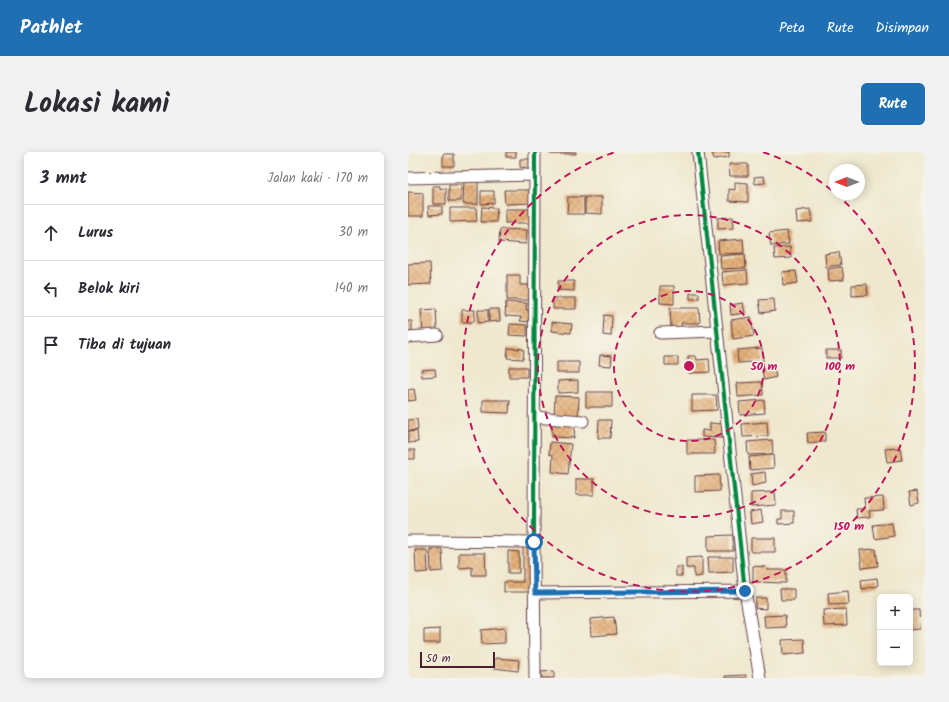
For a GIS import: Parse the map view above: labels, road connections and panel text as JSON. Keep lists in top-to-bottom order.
{
  "scale_bar": "50 m",
  "north": "left",
  "page": {
    "header": "Pathlet",
    "nav": ["Peta", "Rute", "Disimpan"],
    "title": "Lokasi kami",
    "buttons": "Rute",
    "heading": ["3 mnt", "Jalan kaki · 170 m"],
    "list": [
      ["Lurus", "30 m"],
      ["Belok kiri", "140 m"],
      "Tiba di tujuan"
    ],
    "map_buttons": ["+", "−"],
    "scale": "50 m"
  },
  "rings": ["50 m", "100 m", "150 m"]
}
